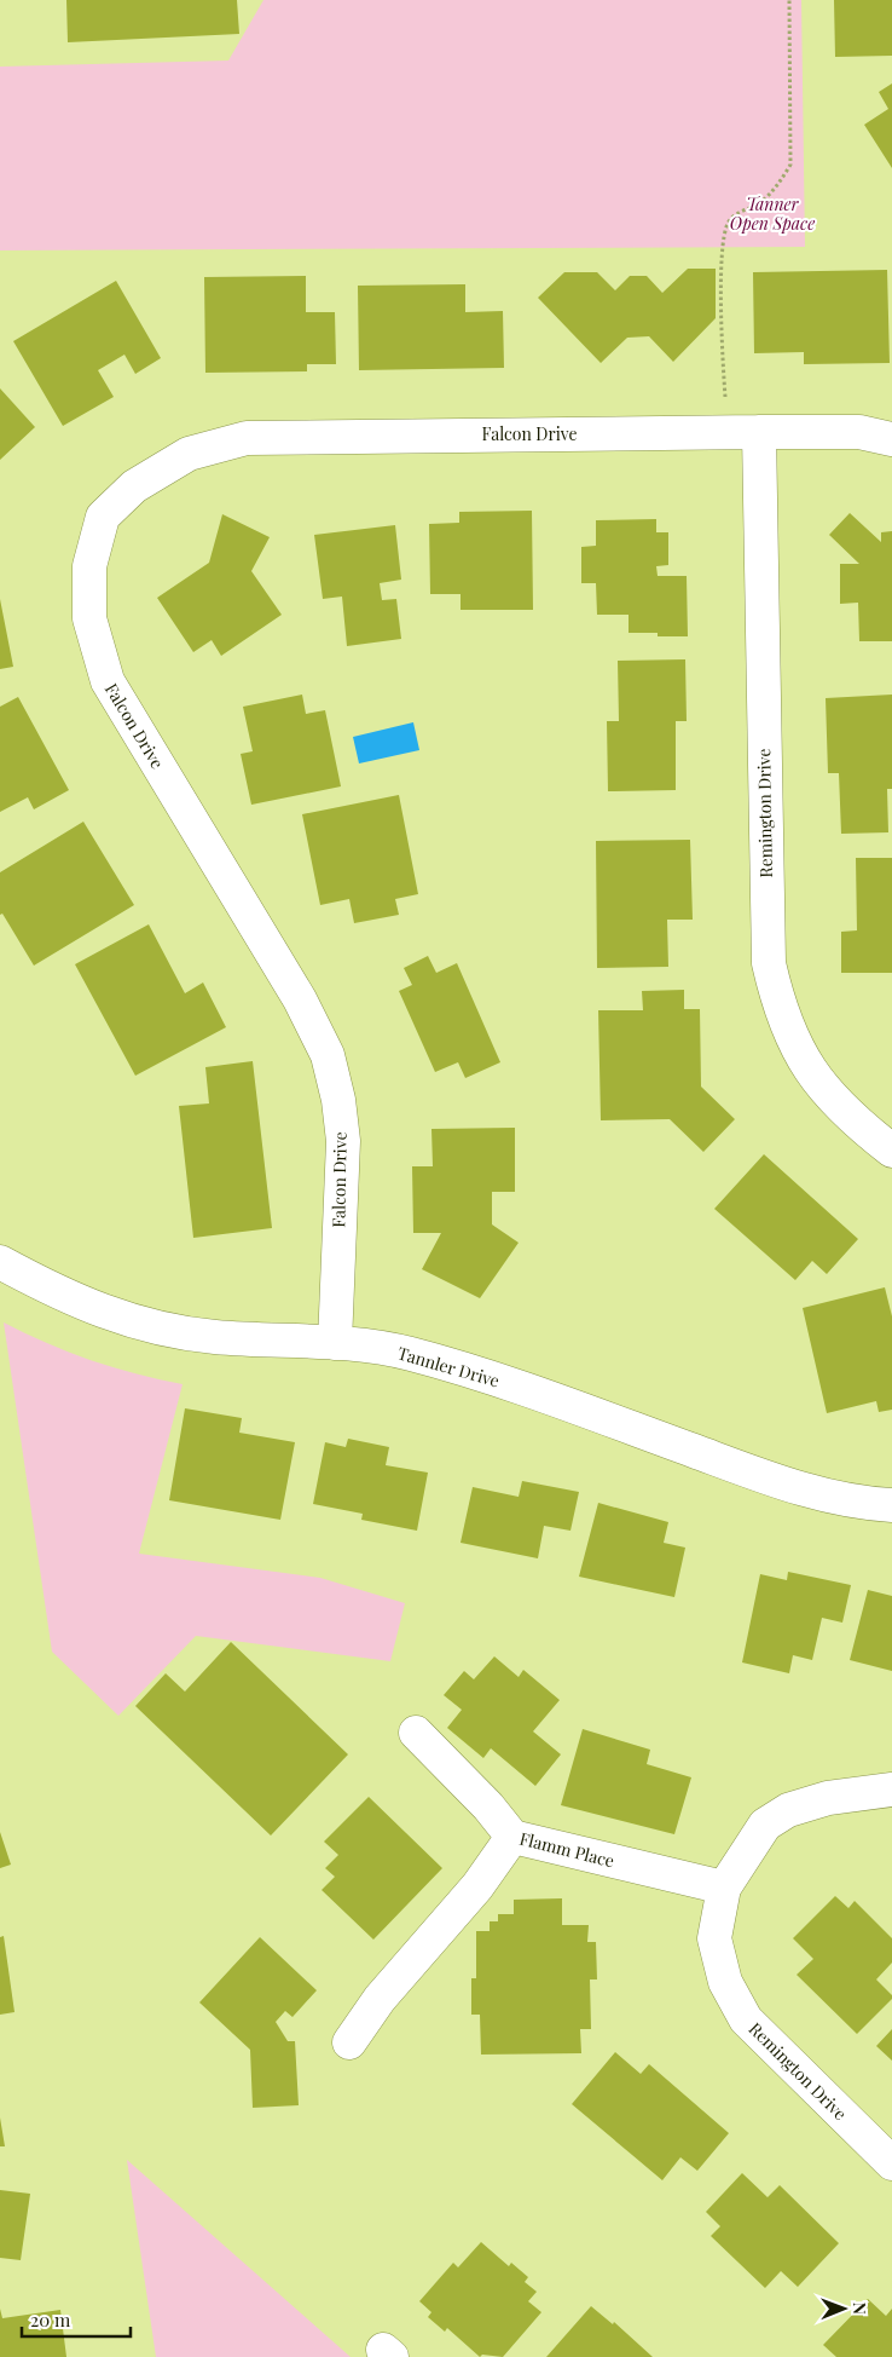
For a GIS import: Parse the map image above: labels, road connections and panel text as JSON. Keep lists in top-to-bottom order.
{
  "streets": {
    "street": [
      "Falcon Drive",
      "Remington Drive",
      "Tannler Drive",
      "Flamm Place"
    ]
  },
  "crossings": [
    ["Falcon Drive", "Remington Drive"],
    ["Falcon Drive", "Tannler Drive"],
    ["Remington Drive", "Flamm Place"]
  ],
  "parks": ["Tanner Open Space"],
  "scale_bar": "20 m",
  "north": "right"
}
